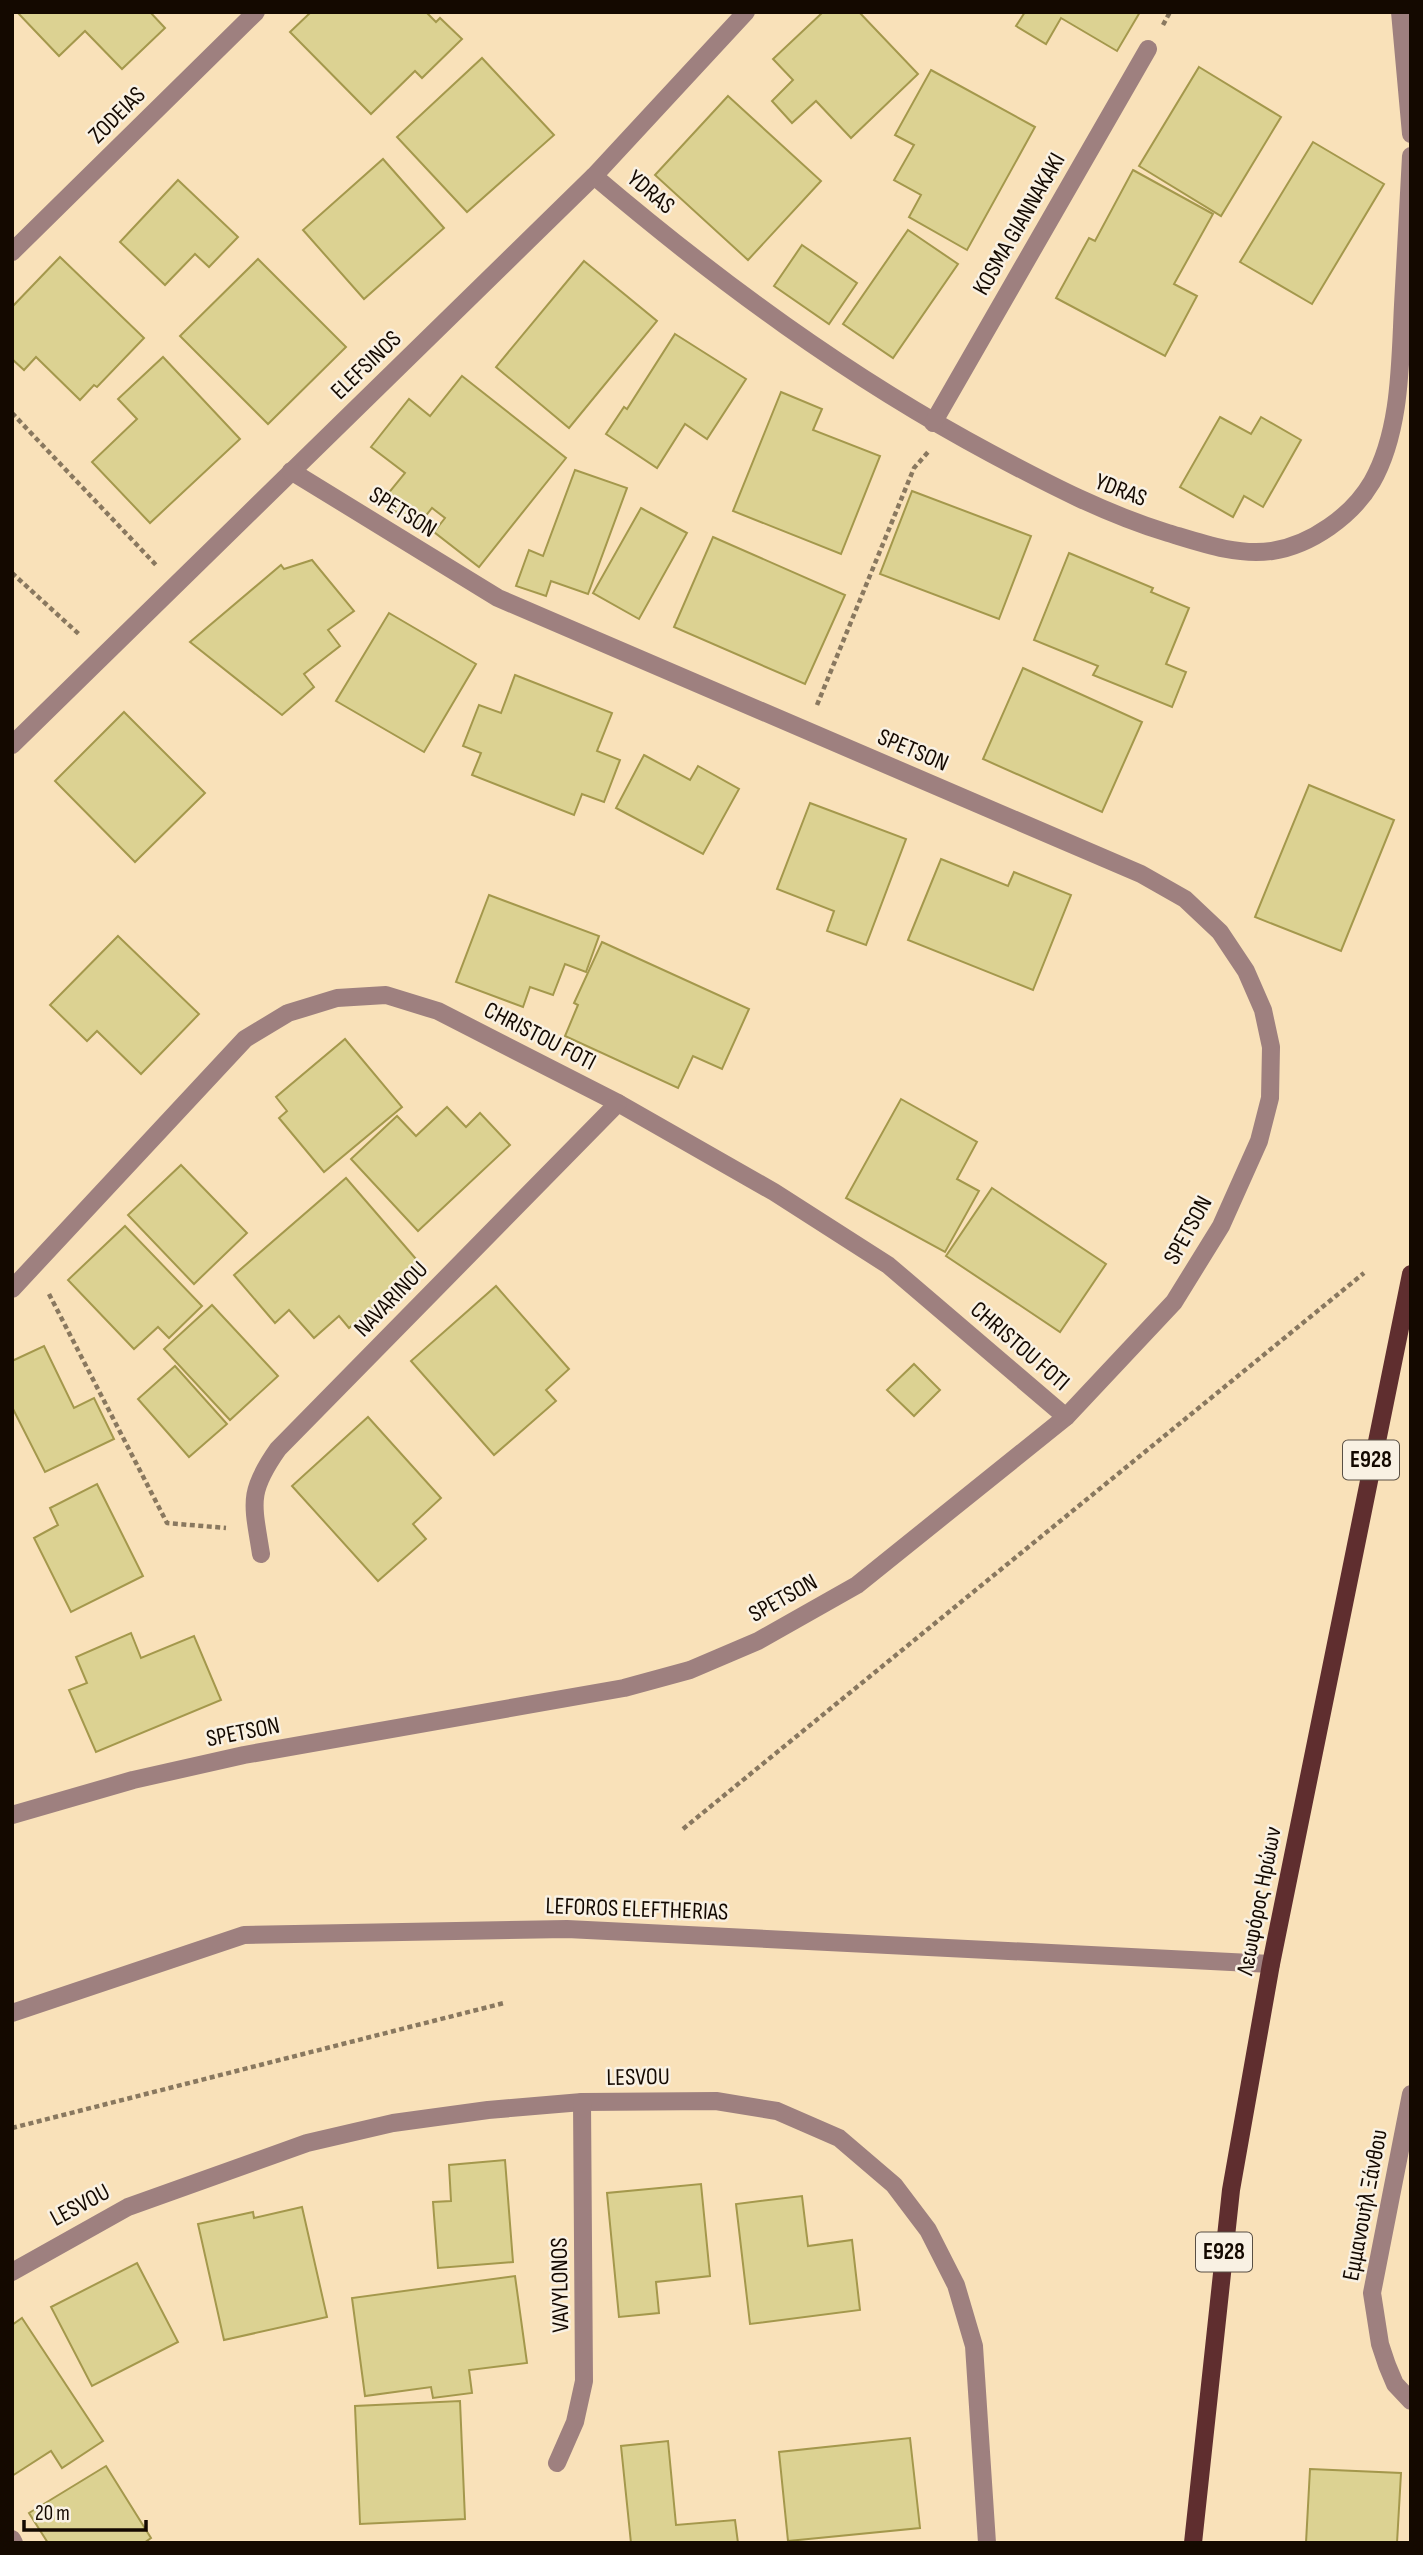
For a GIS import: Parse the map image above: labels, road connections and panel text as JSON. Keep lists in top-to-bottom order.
{
  "streets": {
    "main road": ["E928", "Λεωφόρος Ηρώων"],
    "street": [
      "ZODEIAS",
      "YDRAS",
      "KOSMA GIANNAKAKI",
      "ELEFSINOS",
      "SPETSON",
      "CHRISTOU FOTI",
      "NAVARINOU",
      "LEFOROS ELEFTHERIAS",
      "LESVOU",
      "Εμμανουήλ Ξάνθου",
      "VAVYLONOS"
    ]
  },
  "crossings": [
    ["YDRAS", "KOSMA GIANNAKAKI"],
    ["YDRAS", "ELEFSINOS"],
    ["ELEFSINOS", "SPETSON"],
    ["SPETSON", "CHRISTOU FOTI"],
    ["CHRISTOU FOTI", "NAVARINOU"],
    ["Λεωφόρος Ηρώων", "LEFOROS ELEFTHERIAS"],
    ["LESVOU", "VAVYLONOS"]
  ],
  "scale_bar": "20 m"
}
